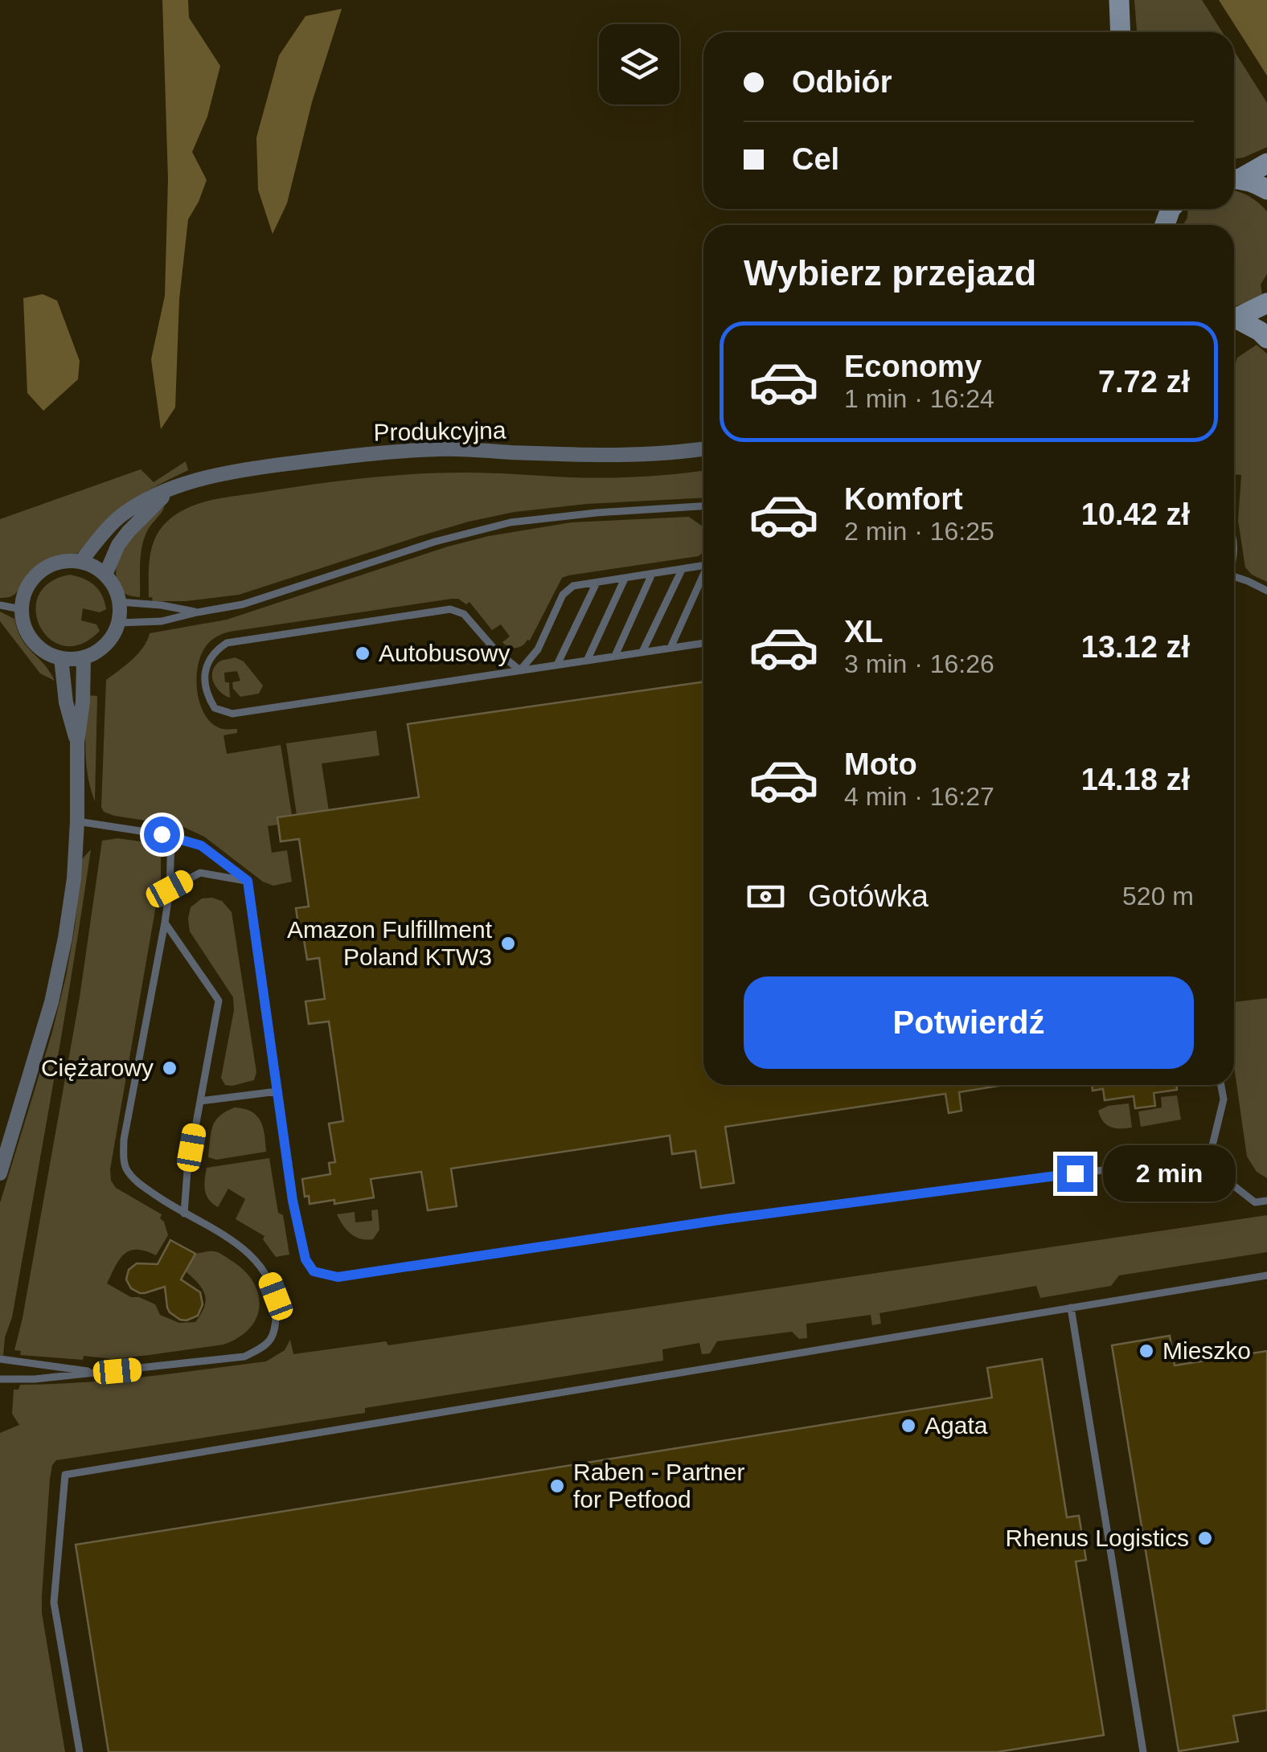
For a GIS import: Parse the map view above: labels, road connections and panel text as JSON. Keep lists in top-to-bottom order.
{
  "streets": {
    "street": ["Produkcyjna"]
  },
  "places": [
    "Autobusowy",
    "Amazon Fulfillment Poland KTW3",
    "Ciężarowy",
    "Mieszko",
    "Agata",
    "Raben - Partner for Petfood",
    "Rhenus Logistics"
  ],
  "page": {
    "banner": ["Odbiór", "Cel"],
    "heading": "Wybierz przejazd",
    "list": [
      {
        "name": "Economy",
        "note": "1 min · 16:24",
        "value": "7.72 zł"
      },
      {
        "name": "Komfort",
        "note": "2 min · 16:25",
        "value": "10.42 zł"
      },
      {
        "name": "XL",
        "note": "3 min · 16:26",
        "value": "13.12 zł"
      },
      {
        "name": "Moto",
        "note": "4 min · 16:27",
        "value": "14.18 zł"
      }
    ],
    "pay": ["Gotówka", "520 m"],
    "buttons": "Potwierdź",
    "bubble": "2 min"
  }
}
